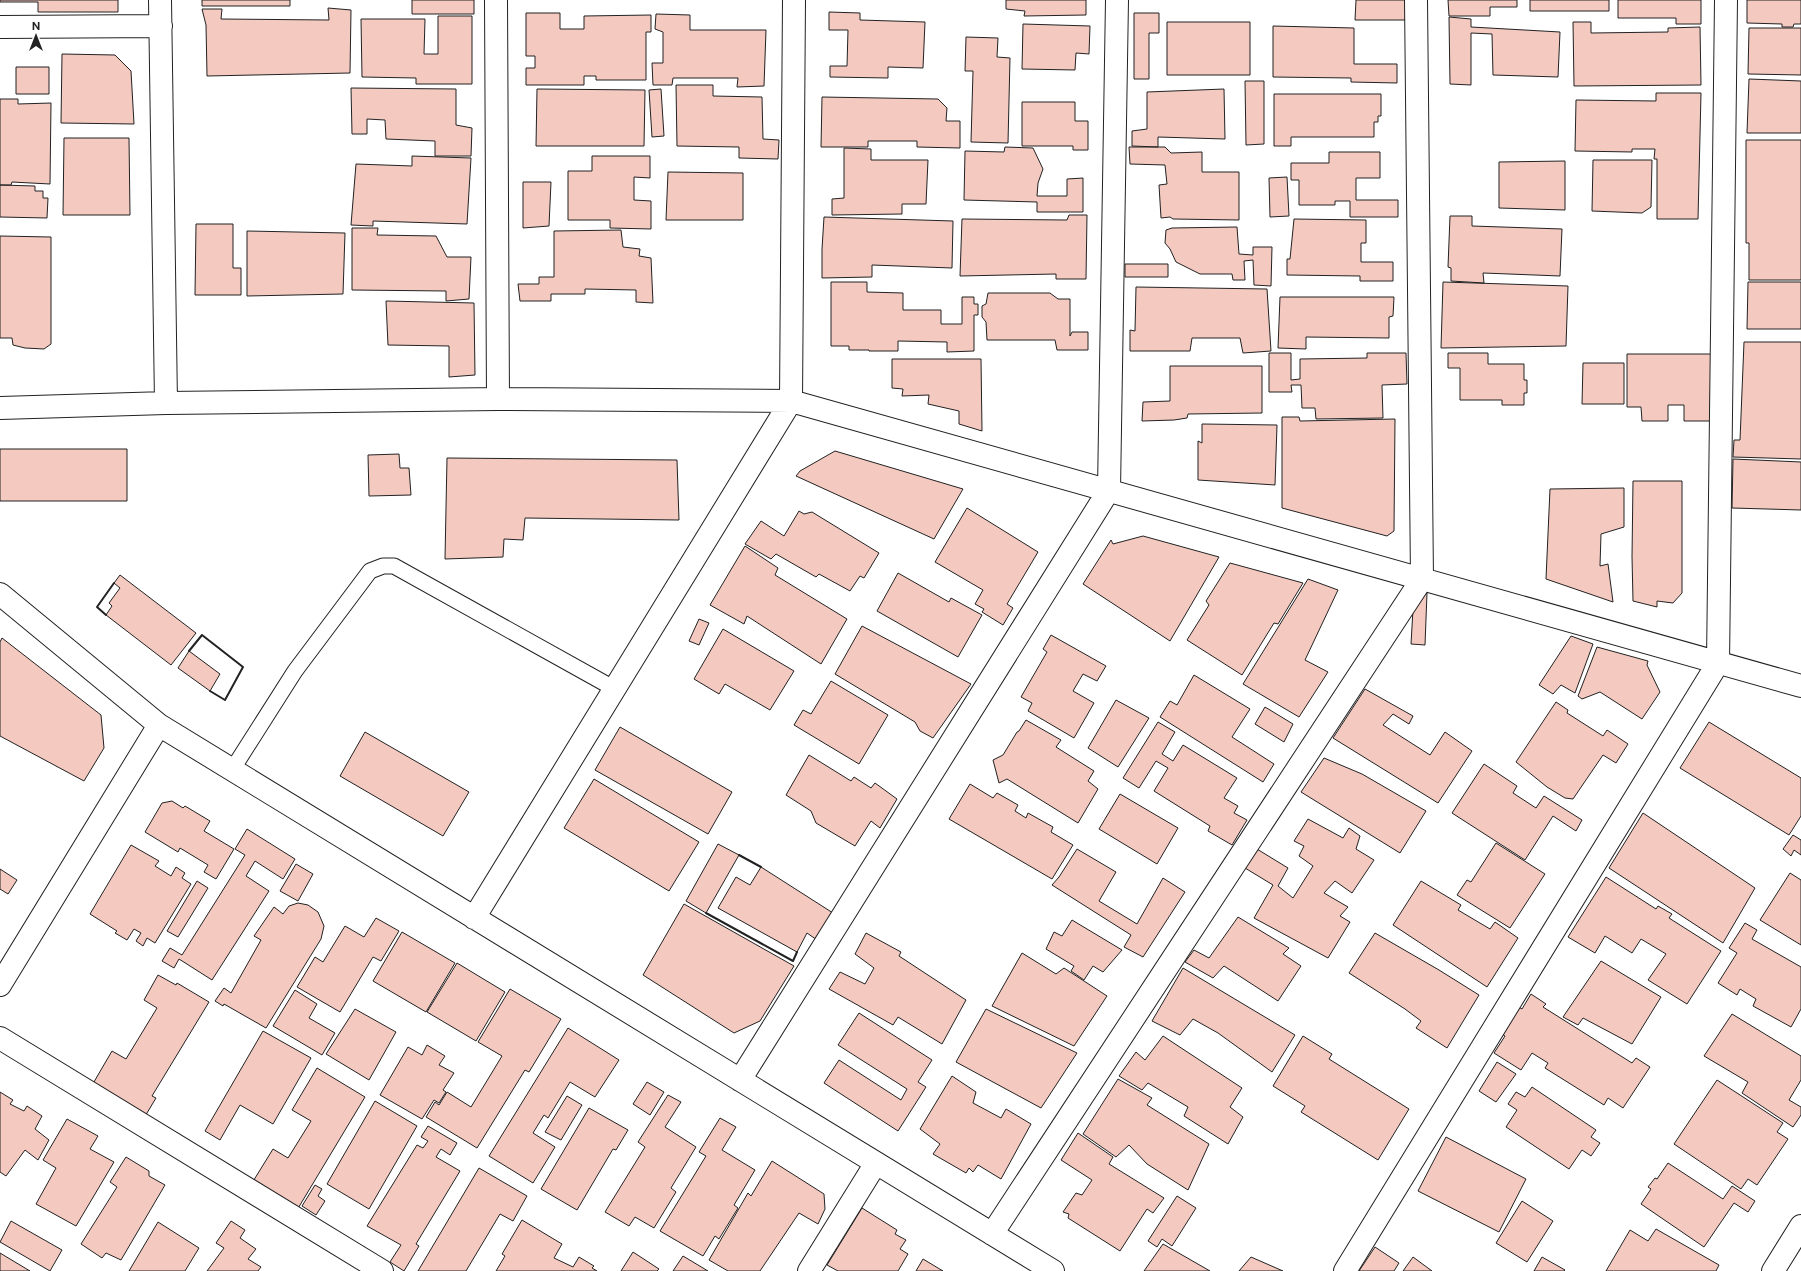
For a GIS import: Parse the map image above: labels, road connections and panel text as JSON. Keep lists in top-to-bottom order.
{
  "north": "top"
}
